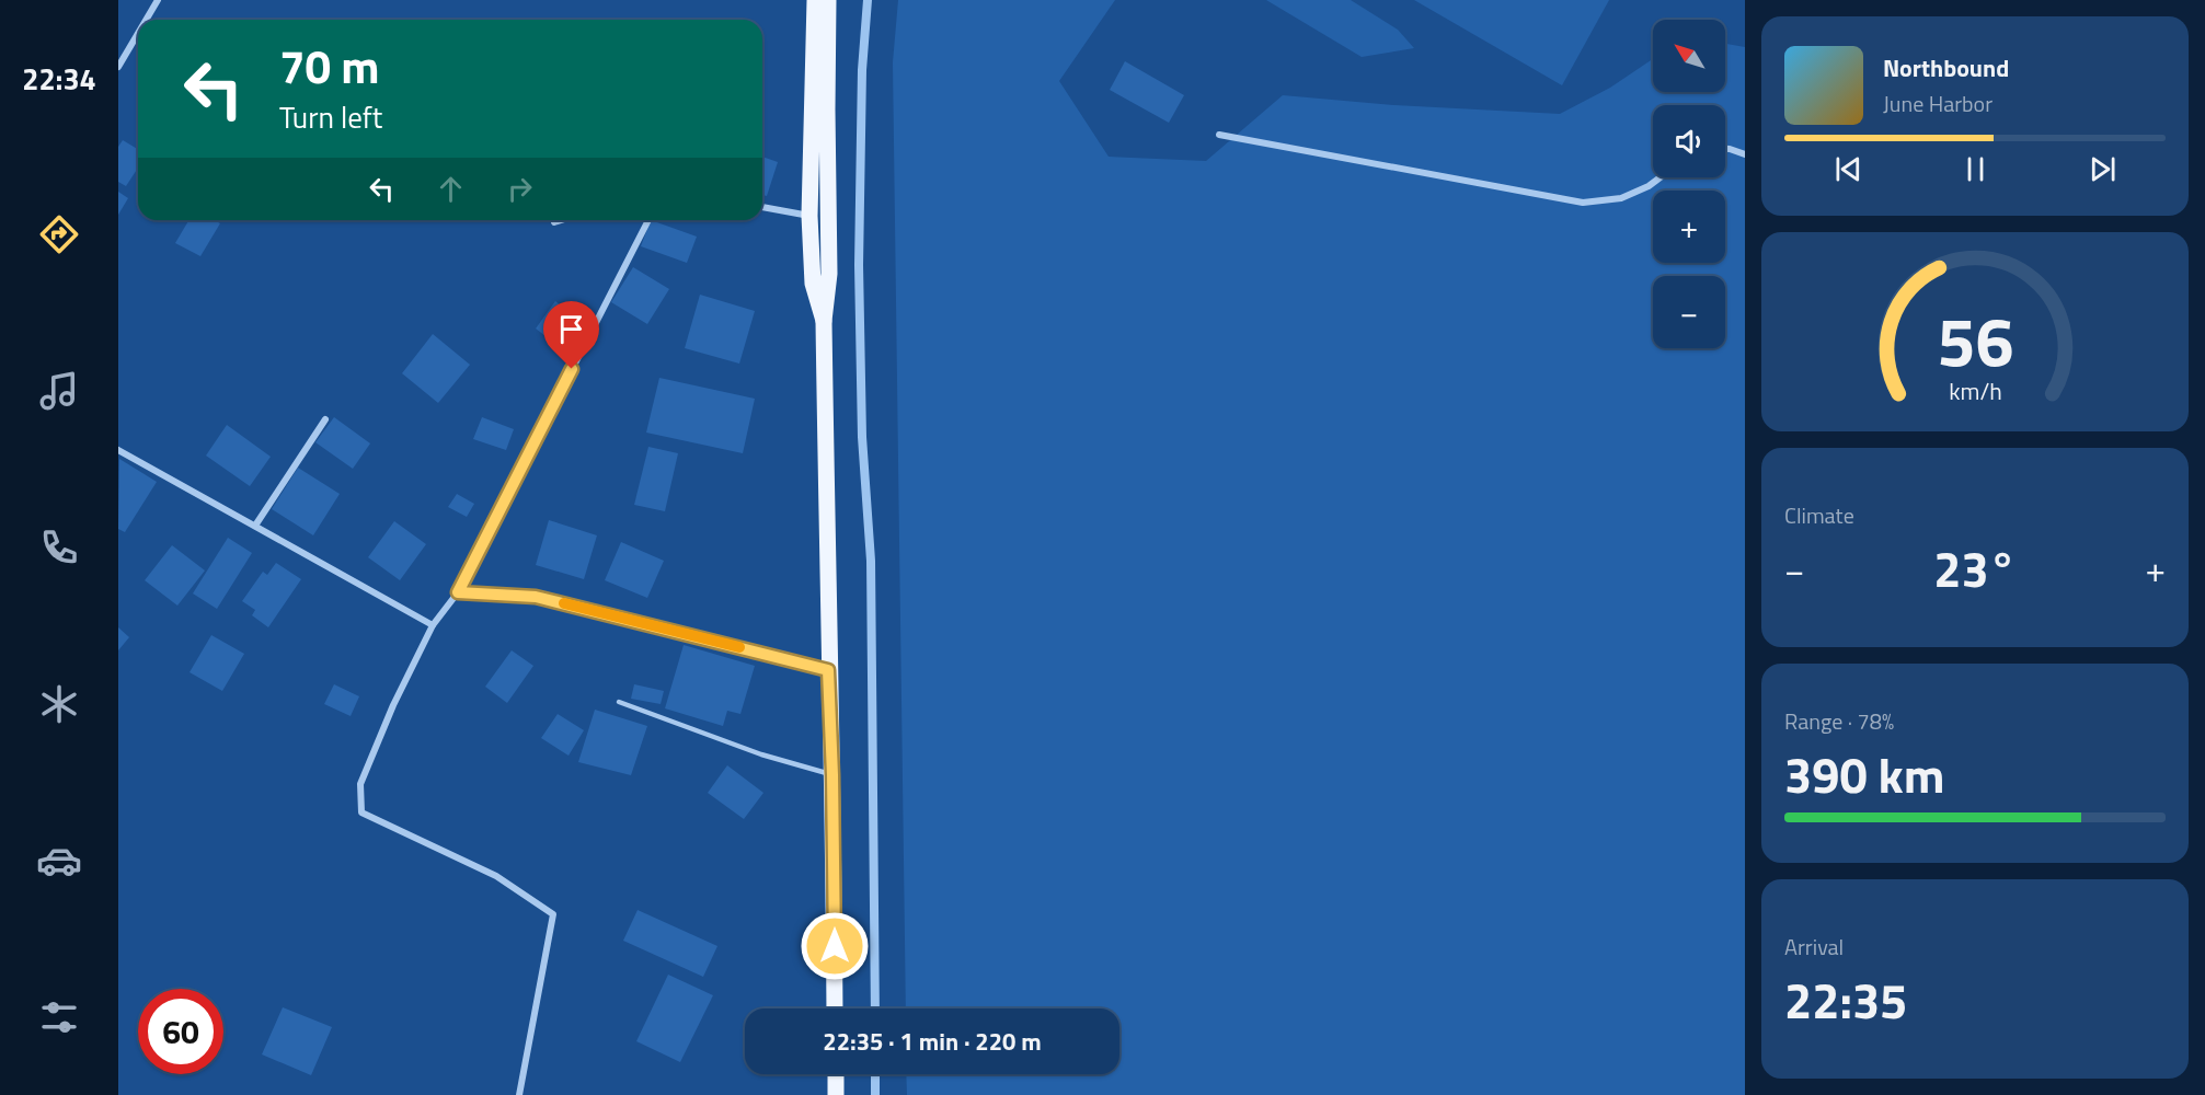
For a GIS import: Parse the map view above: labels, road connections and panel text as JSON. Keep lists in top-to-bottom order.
{
  "north": "top left",
  "page": {
    "tabs": "22:34",
    "map_buttons": ["+", "−"],
    "turn": ["70 m", "Turn left"],
    "song": ["Northbound", "June Harbor"],
    "tile": [
      "Climate",
      ["Range · 78%", "390 km"],
      ["Arrival", "22:35"]
    ],
    "heat": ["−", "23°", "+"],
    "limit": "60",
    "trip": "22:35 · 1 min · 220 m",
    "gauge": ["56", "km/h"]
  }
}
